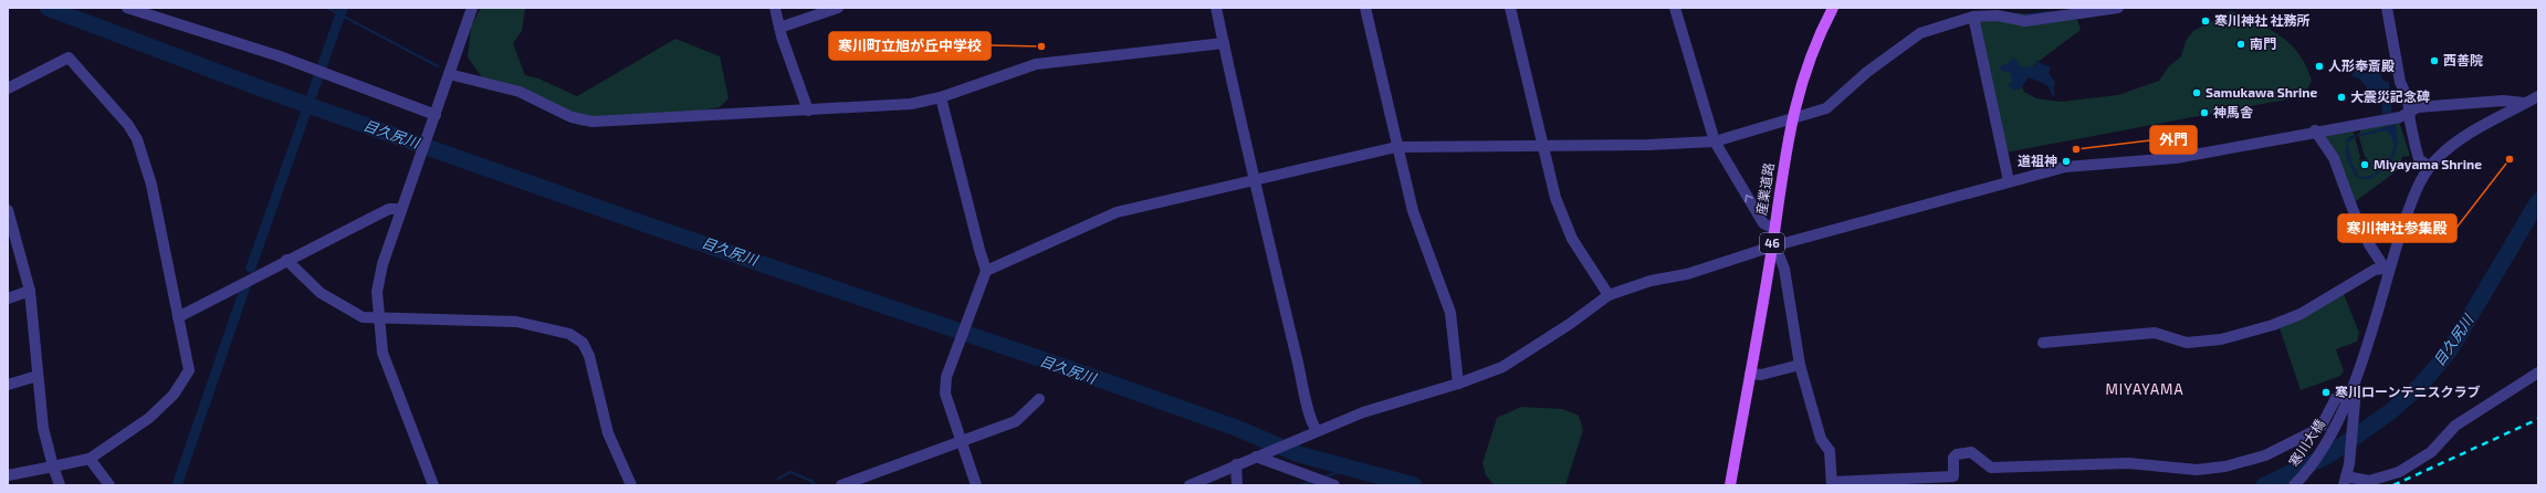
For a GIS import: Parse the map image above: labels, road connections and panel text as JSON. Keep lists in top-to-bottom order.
{
  "streets": {
    "main road": ["産業道路", "46"],
    "street": ["寒川大橋"]
  },
  "districts": ["MIYAYAMA"],
  "water": ["目久尻川"],
  "places": [
    "寒川神社 社務所",
    "南門",
    "寒川町立旭が丘中学校",
    "西善院",
    "人形奉斎殿",
    "Samukawa Shrine",
    "大震災記念碑",
    "神馬舎",
    "外門",
    "寒川神社参集殿",
    "道祖神",
    "Miyayama Shrine",
    "寒川ローンテニスクラブ"
  ]
}
